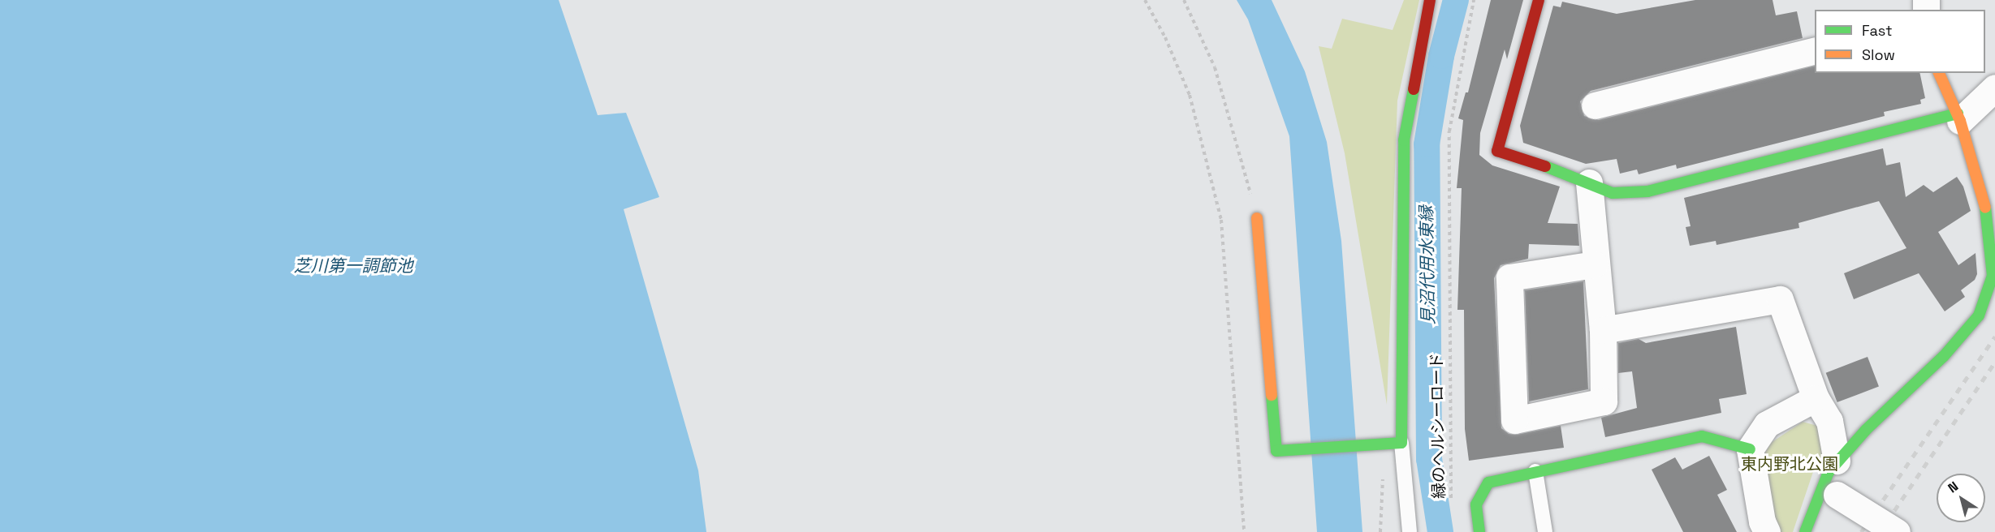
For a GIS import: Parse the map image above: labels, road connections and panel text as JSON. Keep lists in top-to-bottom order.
{
  "streets": {
    "path": ["緑のヘルシーロード"]
  },
  "water": ["見沼代用水東縁", "芝川第一調節池"],
  "parks": ["東内野北公園"],
  "legend": ["Fast", "Slow"],
  "north": "top left"
}
